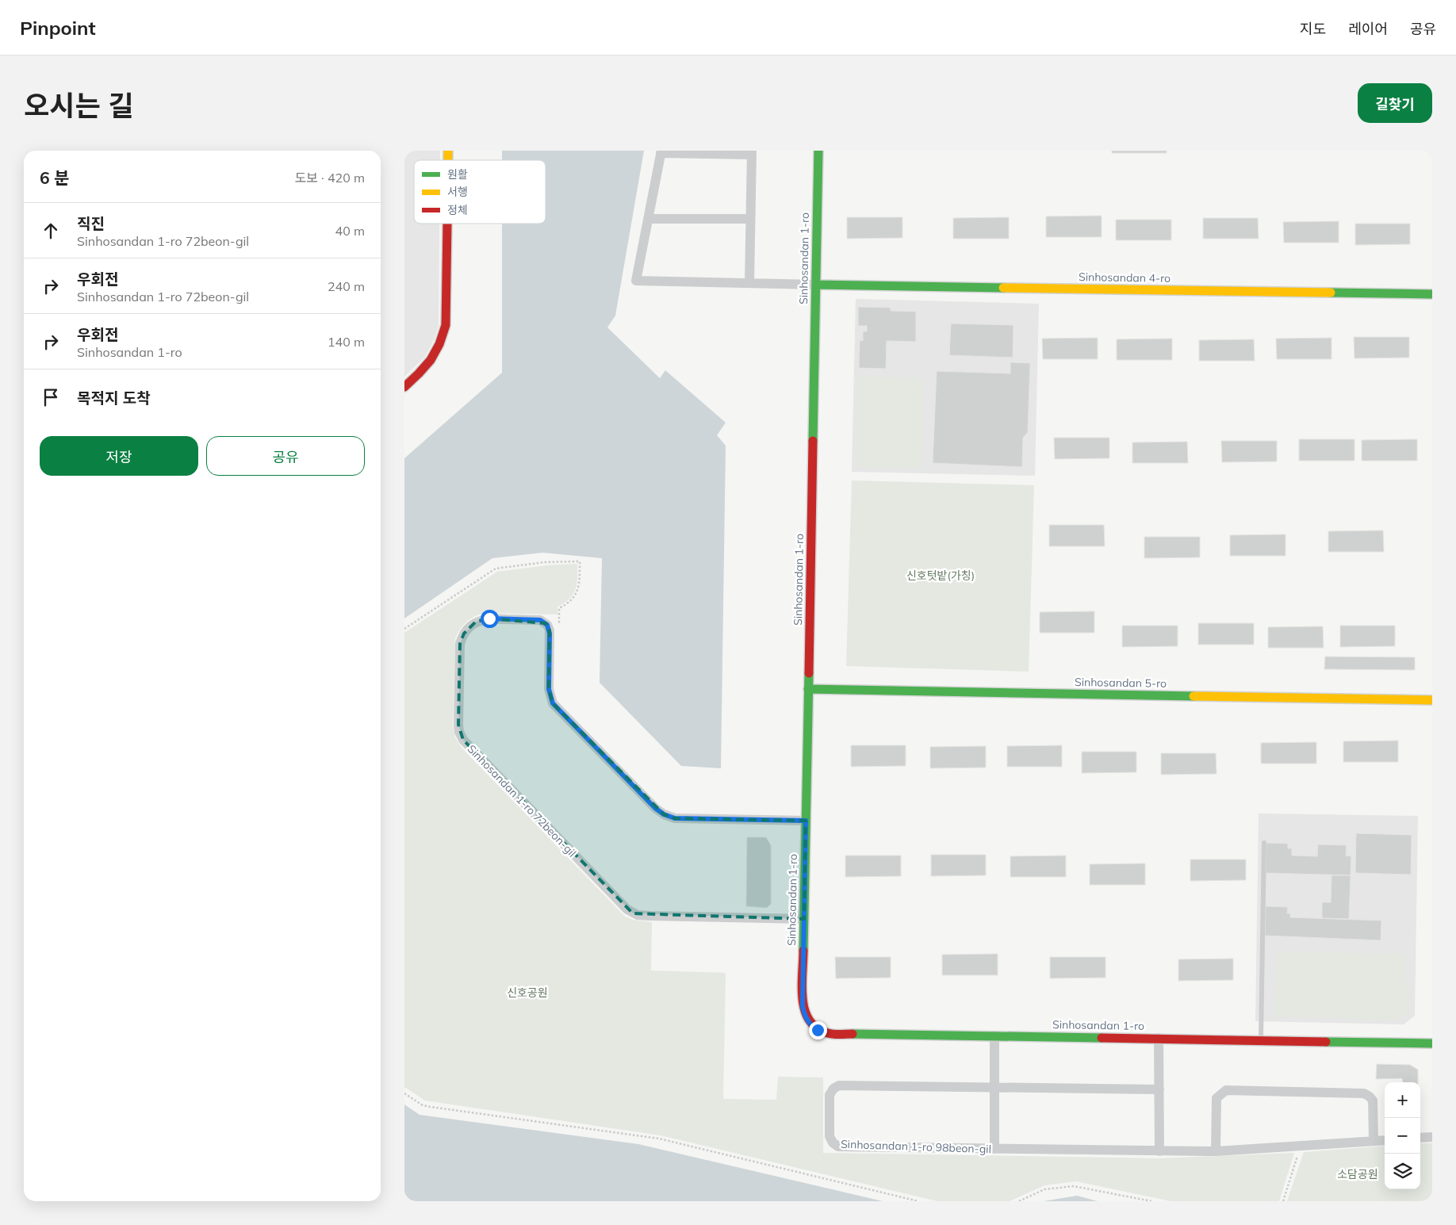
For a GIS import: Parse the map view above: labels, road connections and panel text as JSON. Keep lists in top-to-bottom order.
{
  "streets": {
    "main road": ["Sinhosandan 1-ro", "Sinhosandan 4-ro", "Sinhosandan 5-ro"],
    "street": ["Sinhosandan 1-ro 72beon-gil", "Sinhosandan 1-ro 98beon-gil"]
  },
  "crossings": [
    ["Sinhosandan 1-ro", "Sinhosandan 4-ro"],
    ["Sinhosandan 1-ro", "Sinhosandan 5-ro"],
    ["Sinhosandan 1-ro", "Sinhosandan 1-ro 72beon-gil"]
  ],
  "parks": ["신호텃밭(가칭)", "신호공원", "소담공원"],
  "legend": ["원활", "서행", "정체"],
  "page": {
    "header": "Pinpoint",
    "nav": ["지도", "레이어", "공유"],
    "title": "오시는 길",
    "buttons": [
      "길찾기",
      ["저장", "공유"]
    ],
    "heading": ["6 분", "도보 · 420 m"],
    "list": [
      ["직진", "Sinhosandan 1-ro 72beon-gil", "40 m"],
      ["우회전", "Sinhosandan 1-ro 72beon-gil", "240 m"],
      ["우회전", "Sinhosandan 1-ro", "140 m"],
      "목적지 도착"
    ],
    "map_buttons": ["+", "−"]
  }
}
